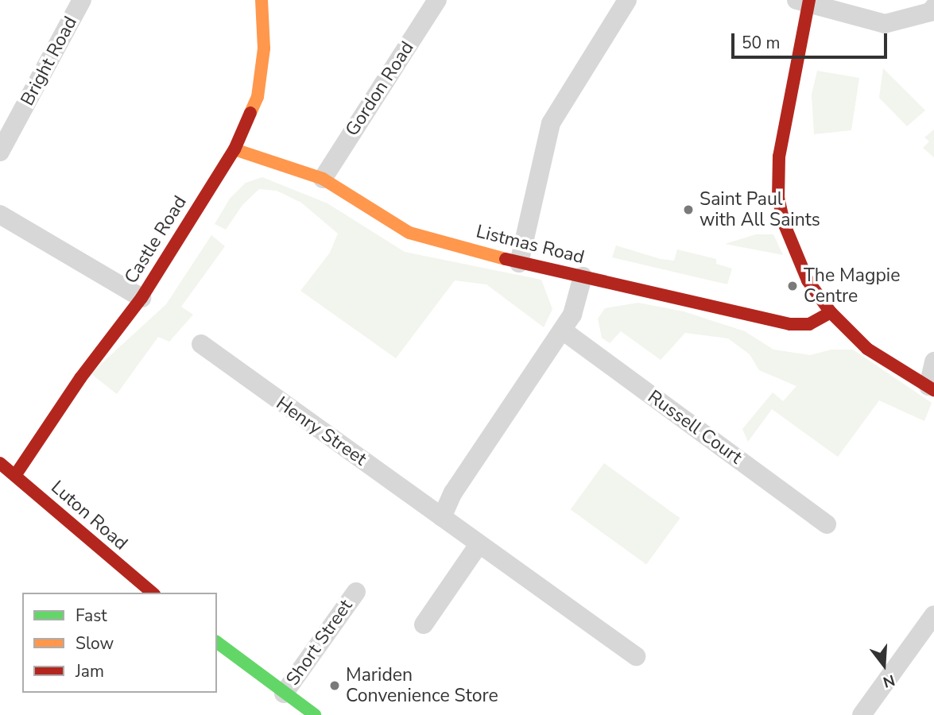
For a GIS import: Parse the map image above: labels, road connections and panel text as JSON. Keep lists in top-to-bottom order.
{
  "streets": {
    "street": [
      "Bright Road",
      "Gordon Road",
      "Castle Road",
      "Listmas Road",
      "Russell Court",
      "Henry Street",
      "Luton Road",
      "Short Street"
    ]
  },
  "crossings": [
    ["Gordon Road", "Listmas Road"],
    ["Castle Road", "Listmas Road"],
    ["Castle Road", "Luton Road"]
  ],
  "places": ["Saint Paul with All Saints", "The Magpie Centre", "Mariden Convenience Store"],
  "legend": ["Fast", "Slow", "Jam"],
  "scale_bar": "50 m",
  "north": "bottom"
}
